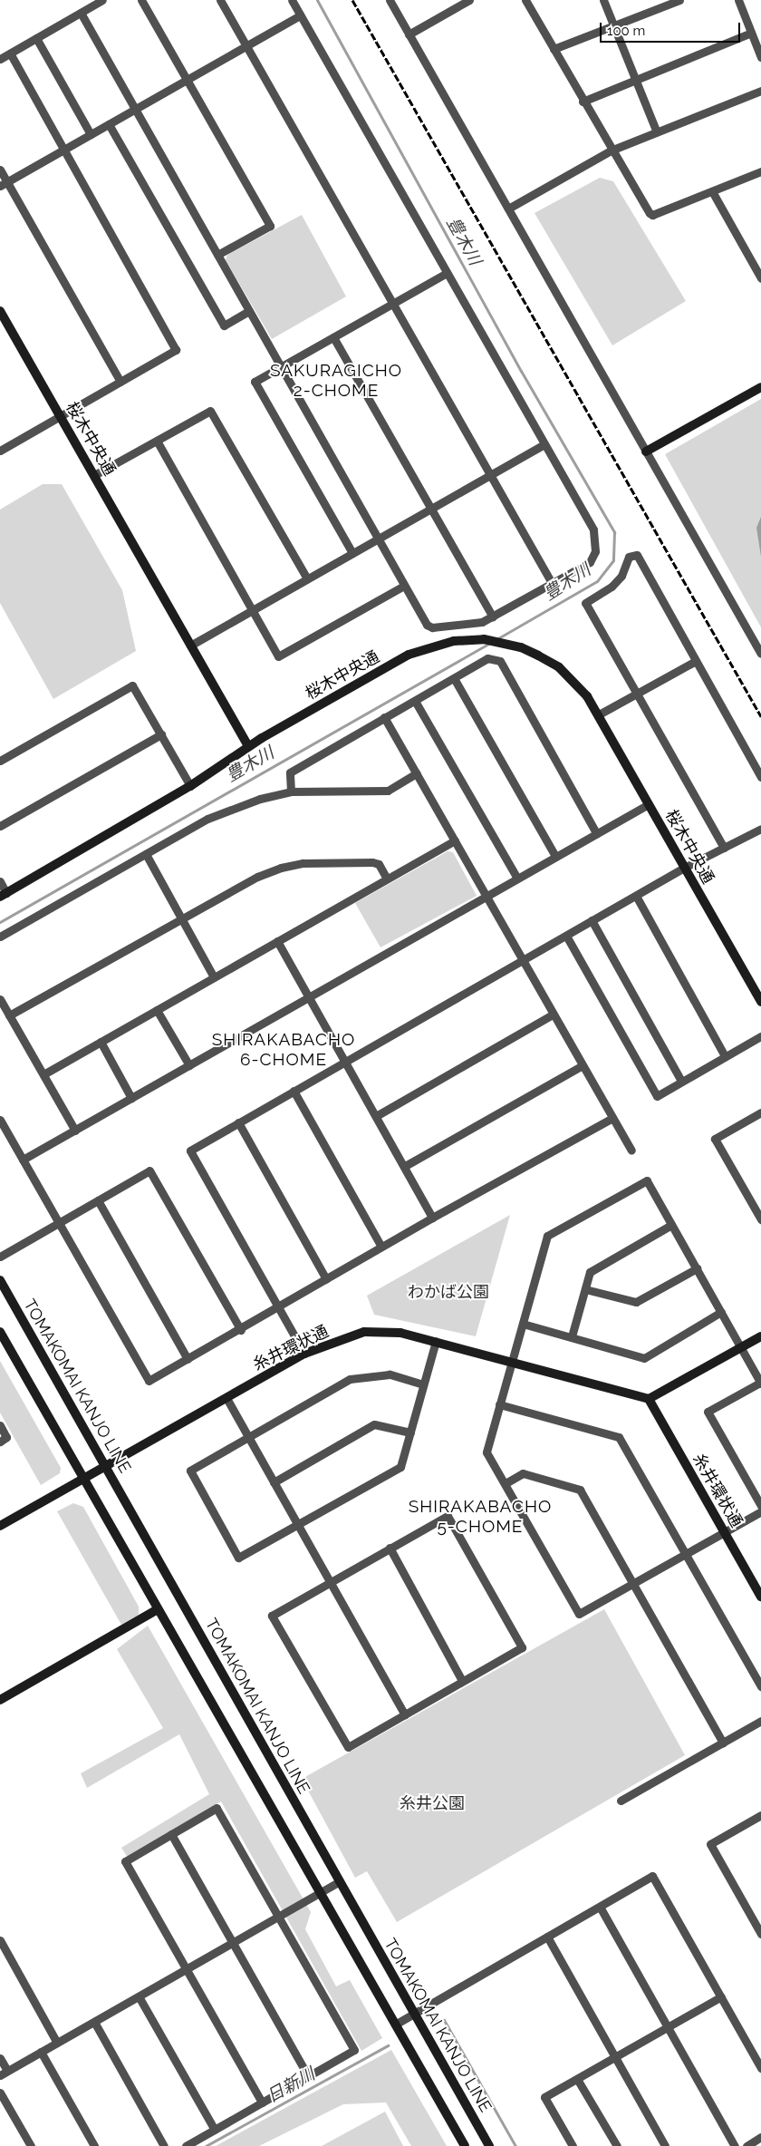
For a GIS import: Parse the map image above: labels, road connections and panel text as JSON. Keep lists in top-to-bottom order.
{
  "streets": {
    "street": ["桜木中央通", "糸井環状通", "TOMAKOMAI KANJO LINE"]
  },
  "crossings": [
    ["糸井環状通", "TOMAKOMAI KANJO LINE"]
  ],
  "districts": ["SAKURAGICHO 2-CHOME", "SHIRAKABACHO 6-CHOME", "SHIRAKABACHO 5-CHOME"],
  "water": ["豊木川", "日新川"],
  "parks": ["わかば公園", "糸井公園"],
  "scale_bar": "100 m"
}
